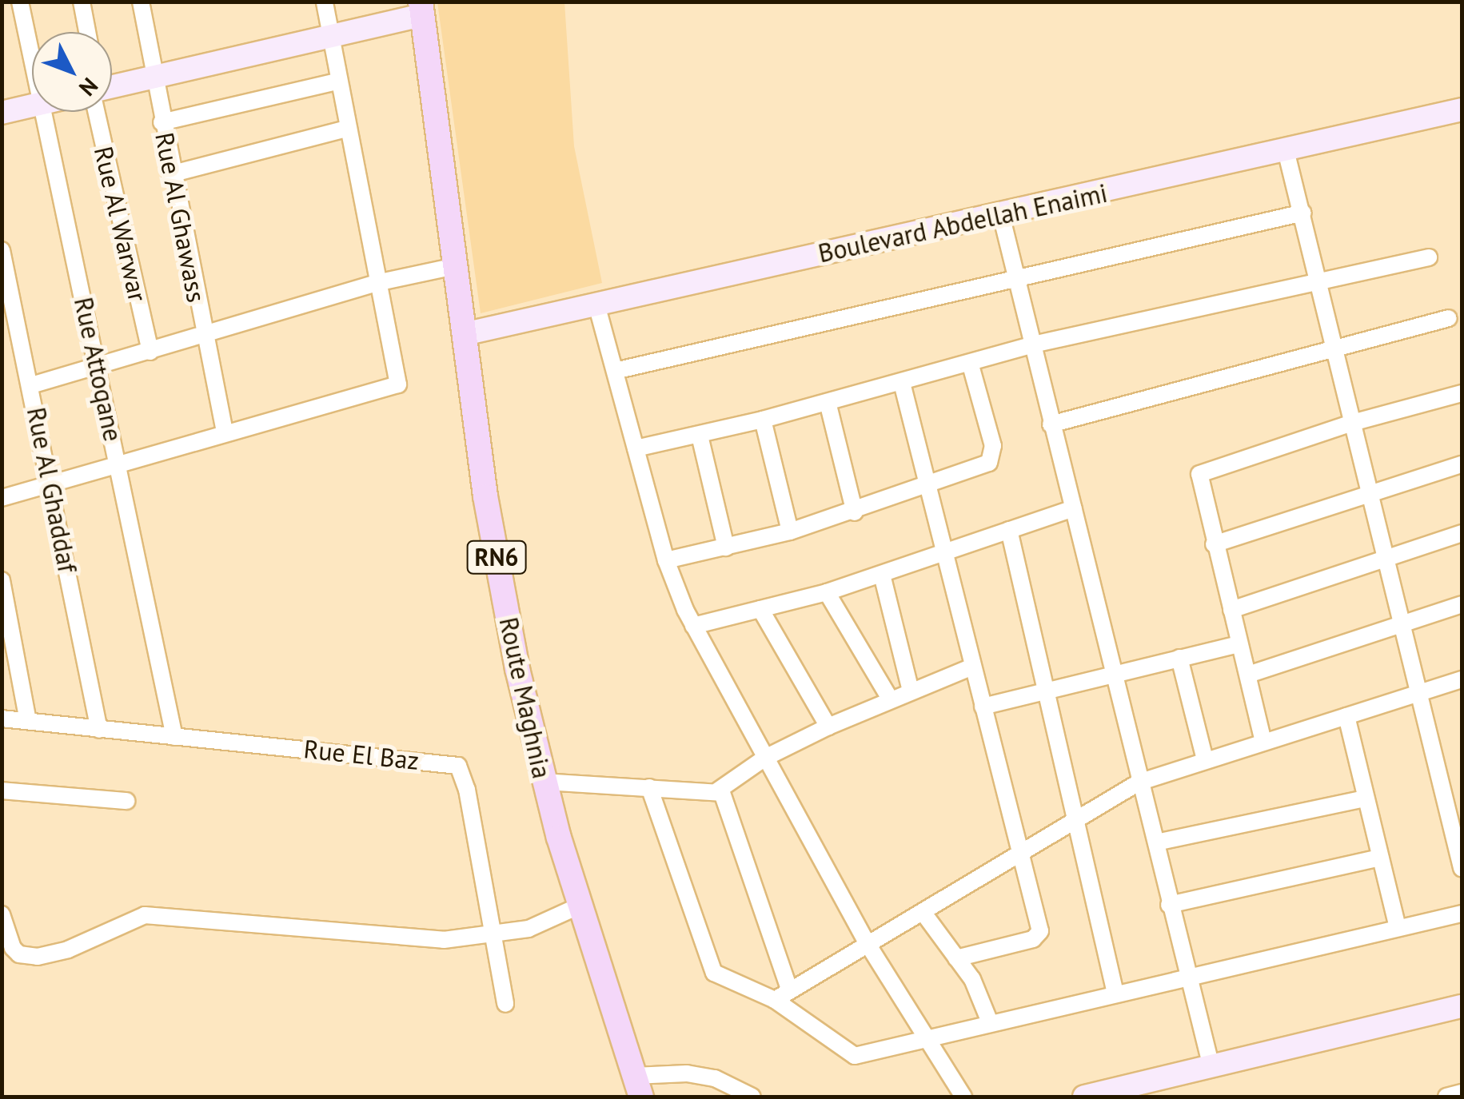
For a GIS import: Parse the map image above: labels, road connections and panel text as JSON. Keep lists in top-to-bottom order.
{
  "streets": {
    "main road": ["RN6", "Route Maghnia"],
    "street": [
      "Rue Al Ghawass",
      "Boulevard Abdellah Enaimi",
      "Rue Al Warwar",
      "Rue Attoqane",
      "Rue Al Ghaddaf",
      "Rue El Baz"
    ]
  },
  "crossings": [
    ["Boulevard Abdellah Enaimi", "Route Maghnia"],
    ["Rue Attoqane", "Rue El Baz"],
    ["Rue Al Ghaddaf", "Rue El Baz"]
  ],
  "north": "bottom right"
}
